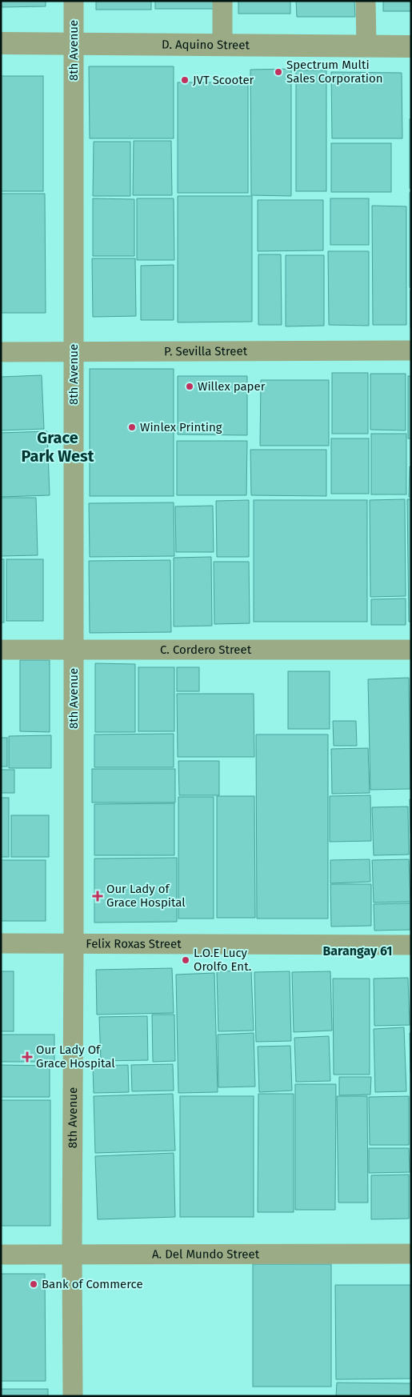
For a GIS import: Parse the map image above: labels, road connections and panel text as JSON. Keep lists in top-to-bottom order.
{
  "streets": {
    "street": [
      "D. Aquino Street",
      "8th Avenue",
      "P. Sevilla Street",
      "C. Cordero Street",
      "Felix Roxas Street",
      "A. Del Mundo Street"
    ]
  },
  "crossings": [
    ["D. Aquino Street", "8th Avenue"],
    ["8th Avenue", "P. Sevilla Street"],
    ["8th Avenue", "C. Cordero Street"],
    ["8th Avenue", "Felix Roxas Street"],
    ["8th Avenue", "A. Del Mundo Street"]
  ],
  "districts": ["Grace Park West", "Barangay 61"],
  "places": {
    "other": [
      "Spectrum Multi Sales Corporation",
      "JVT Scooter",
      "Willex paper",
      "Winlex Printing",
      "L.O.E Lucy Orolfo Ent.",
      "Bank of Commerce"
    ],
    "health": ["Our Lady of Grace Hospital", "Our Lady Of Grace Hospital"]
  }
}
